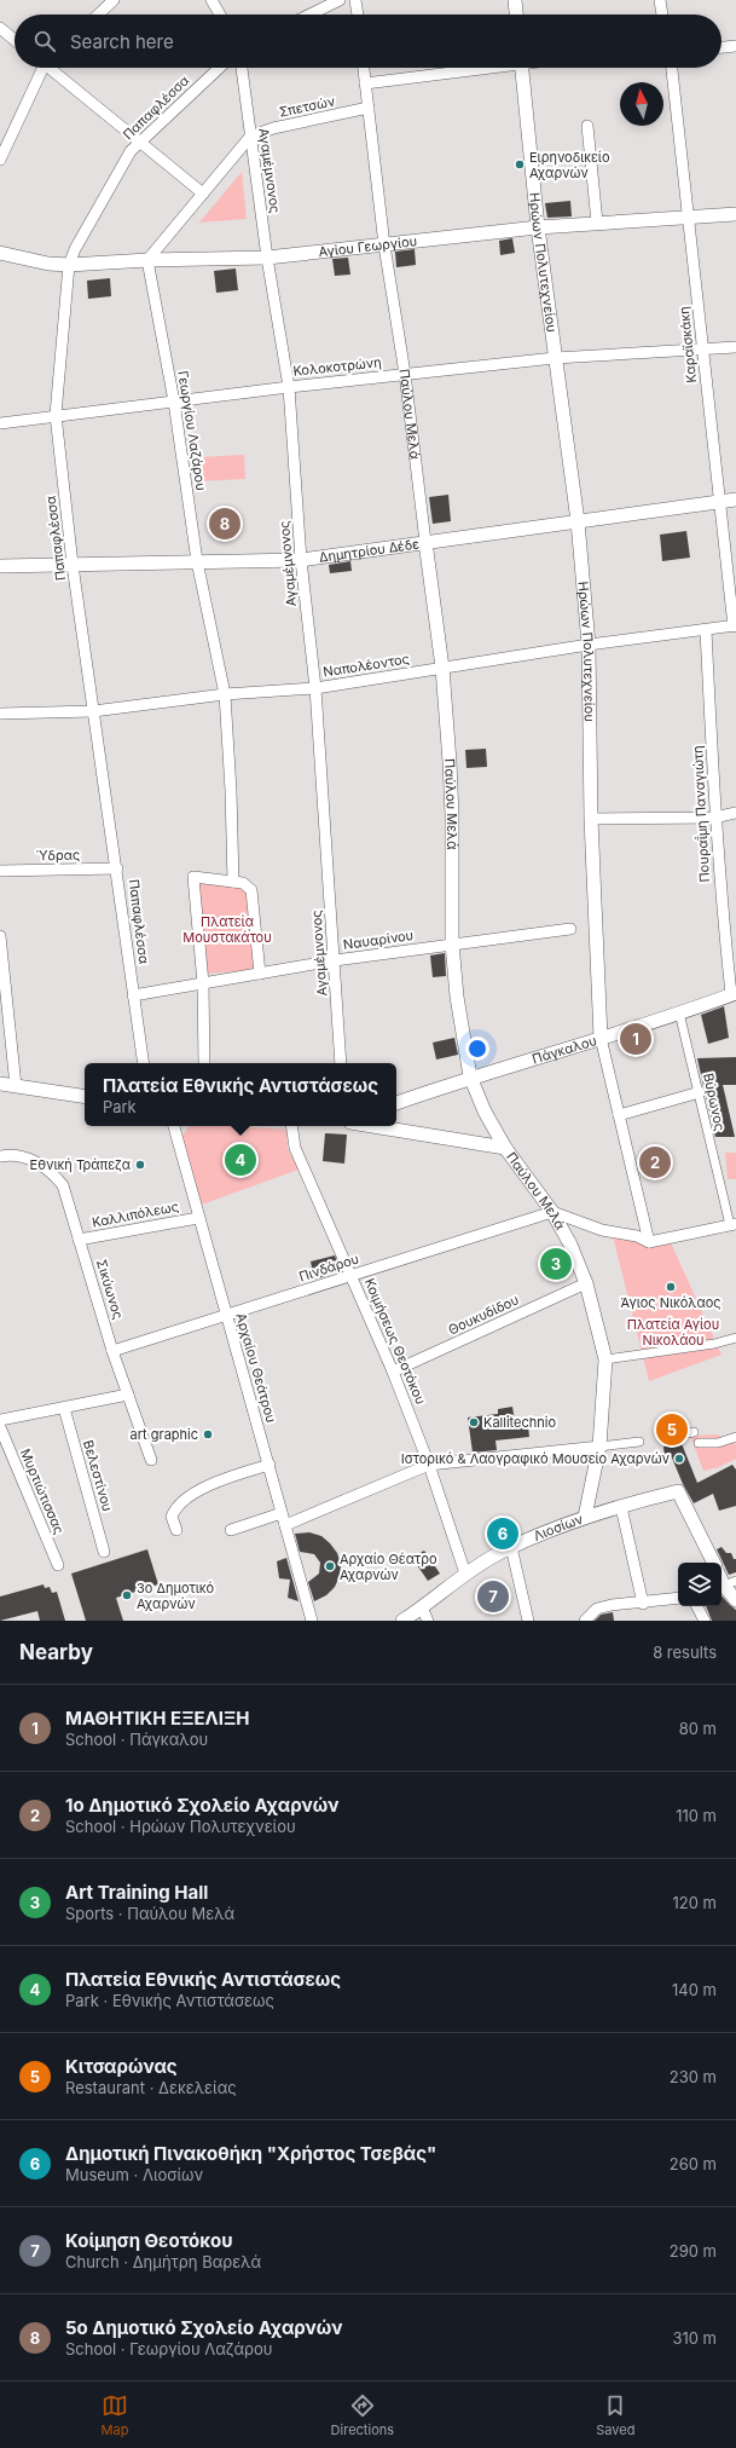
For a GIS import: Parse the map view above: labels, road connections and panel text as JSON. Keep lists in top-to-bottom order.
{
  "streets": {
    "street": [
      "Σπετσών",
      "Παπαφλέσσα",
      "Αγαμέμνονος",
      "Αγίου Γεωργίου",
      "Ηρώων Πολυτεχνείου",
      "Καραϊσκάκη",
      "Κολοκοτρώνη",
      "Παύλου Μελά",
      "Γεωργίου Λαζάρου",
      "Δημητρίου Δέδε",
      "Ναπολέοντος",
      "Πουραΐμη Παναγιώτη",
      "Ύδρας",
      "Ναυαρίνου",
      "Πάγκαλου",
      "Βύρωνος",
      "Καλλιπόλεως",
      "Πινδάρου",
      "Σικύωνος",
      "Θουκυδίδου",
      "Κοιμήσεως Θεοτόκου",
      "Αρχαίου Θεάτρου",
      "Βελεστίνου",
      "Μυρτιώτισσας",
      "Λιοσίων"
    ]
  },
  "crossings": [
    ["Σπετσών", "Αγαμέμνονος"],
    ["Σπετσών", "Παύλου Μελά"],
    ["Παπαφλέσσα", "Αγίου Γεωργίου"],
    ["Παπαφλέσσα", "Κολοκοτρώνη"],
    ["Παπαφλέσσα", "Δημητρίου Δέδε"],
    ["Παπαφλέσσα", "Ναπολέοντος"],
    ["Παπαφλέσσα", "Ύδρας"],
    ["Παπαφλέσσα", "Ναυαρίνου"],
    ["Αγαμέμνονος", "Αγίου Γεωργίου"],
    ["Αγαμέμνονος", "Κολοκοτρώνη"],
    ["Αγαμέμνονος", "Δημητρίου Δέδε"],
    ["Αγαμέμνονος", "Ναπολέοντος"],
    ["Αγαμέμνονος", "Ναυαρίνου"],
    ["Αγίου Γεωργίου", "Ηρώων Πολυτεχνείου"],
    ["Αγίου Γεωργίου", "Καραϊσκάκη"],
    ["Αγίου Γεωργίου", "Παύλου Μελά"],
    ["Αγίου Γεωργίου", "Γεωργίου Λαζάρου"],
    ["Ηρώων Πολυτεχνείου", "Κολοκοτρώνη"],
    ["Ηρώων Πολυτεχνείου", "Δημητρίου Δέδε"],
    ["Ηρώων Πολυτεχνείου", "Ναπολέοντος"],
    ["Ηρώων Πολυτεχνείου", "Πάγκαλου"],
    ["Καραϊσκάκη", "Κολοκοτρώνη"],
    ["Καραϊσκάκη", "Δημητρίου Δέδε"],
    ["Καραϊσκάκη", "Ναπολέοντος"],
    ["Κολοκοτρώνη", "Παύλου Μελά"],
    ["Κολοκοτρώνη", "Γεωργίου Λαζάρου"],
    ["Παύλου Μελά", "Δημητρίου Δέδε"],
    ["Παύλου Μελά", "Ναπολέοντος"],
    ["Παύλου Μελά", "Ναυαρίνου"],
    ["Παύλου Μελά", "Πάγκαλου"],
    ["Παύλου Μελά", "Πινδάρου"],
    ["Παύλου Μελά", "Θουκυδίδου"],
    ["Παύλου Μελά", "Λιοσίων"],
    ["Γεωργίου Λαζάρου", "Δημητρίου Δέδε"],
    ["Γεωργίου Λαζάρου", "Ναπολέοντος"],
    ["Ναπολέοντος", "Πουραΐμη Παναγιώτη"],
    ["Πουραΐμη Παναγιώτη", "Πάγκαλου"],
    ["Πάγκαλου", "Βύρωνος"],
    ["Καλλιπόλεως", "Σικύωνος"],
    ["Καλλιπόλεως", "Αρχαίου Θεάτρου"],
    ["Πινδάρου", "Σικύωνος"],
    ["Πινδάρου", "Κοιμήσεως Θεοτόκου"],
    ["Πινδάρου", "Αρχαίου Θεάτρου"],
    ["Θουκυδίδου", "Κοιμήσεως Θεοτόκου"],
    ["Κοιμήσεως Θεοτόκου", "Λιοσίων"]
  ],
  "parks": ["Πλατεία Μουστακάτου", "Πλατεία Αγίου Νικολάου"],
  "places": [
    "Ειρηνοδικείο Αχαρνών",
    "Εθνική Τράπεζα",
    "Άγιος Νικόλαος",
    "Kallitechnio",
    "art graphic",
    "Ιστορικό & Λαογραφικό Μουσείο Αχαρνών",
    "Αρχαίο Θέατρο Αχαρνών",
    "3ο Δημοτικό Αχαρνών"
  ],
  "north": "top",
  "page": {
    "search": "Search here",
    "pins": [
      "8",
      "1",
      "4",
      "2",
      "3",
      "5",
      "6",
      "7"
    ],
    "popup": ["Πλατεία Εθνικής Αντιστάσεως", "Park"],
    "heading": ["Nearby", "8 results"],
    "list": [
      {
        "mark": "1",
        "name": "ΜΑΘΗΤΙΚΗ ΕΞΕΛΙΞΗ",
        "note": "School · Πάγκαλου",
        "value": "80 m"
      },
      {
        "mark": "2",
        "name": "1ο Δημοτικό Σχολείο Αχαρνών",
        "note": "School · Ηρώων Πολυτεχνείου",
        "value": "110 m"
      },
      {
        "mark": "3",
        "name": "Art Training Hall",
        "note": "Sports · Παύλου Μελά",
        "value": "120 m"
      },
      {
        "mark": "4",
        "name": "Πλατεία Εθνικής Αντιστάσεως",
        "note": "Park · Εθνικής Αντιστάσεως",
        "value": "140 m"
      },
      {
        "mark": "5",
        "name": "Κιτσαρώνας",
        "note": "Restaurant · Δεκελείας",
        "value": "230 m"
      },
      {
        "mark": "6",
        "name": "Δημοτική Πινακοθήκη \"Χρήστος Τσεβάς\"",
        "note": "Museum · Λιοσίων",
        "value": "260 m"
      },
      {
        "mark": "7",
        "name": "Κοίμηση Θεοτόκου",
        "note": "Church · Δημήτρη Βαρελά",
        "value": "290 m"
      },
      {
        "mark": "8",
        "name": "5ο Δημοτικό Σχολείο Αχαρνών",
        "note": "School · Γεωργίου Λαζάρου",
        "value": "310 m"
      }
    ],
    "nav": ["Map", "Directions", "Saved"]
  }
}
